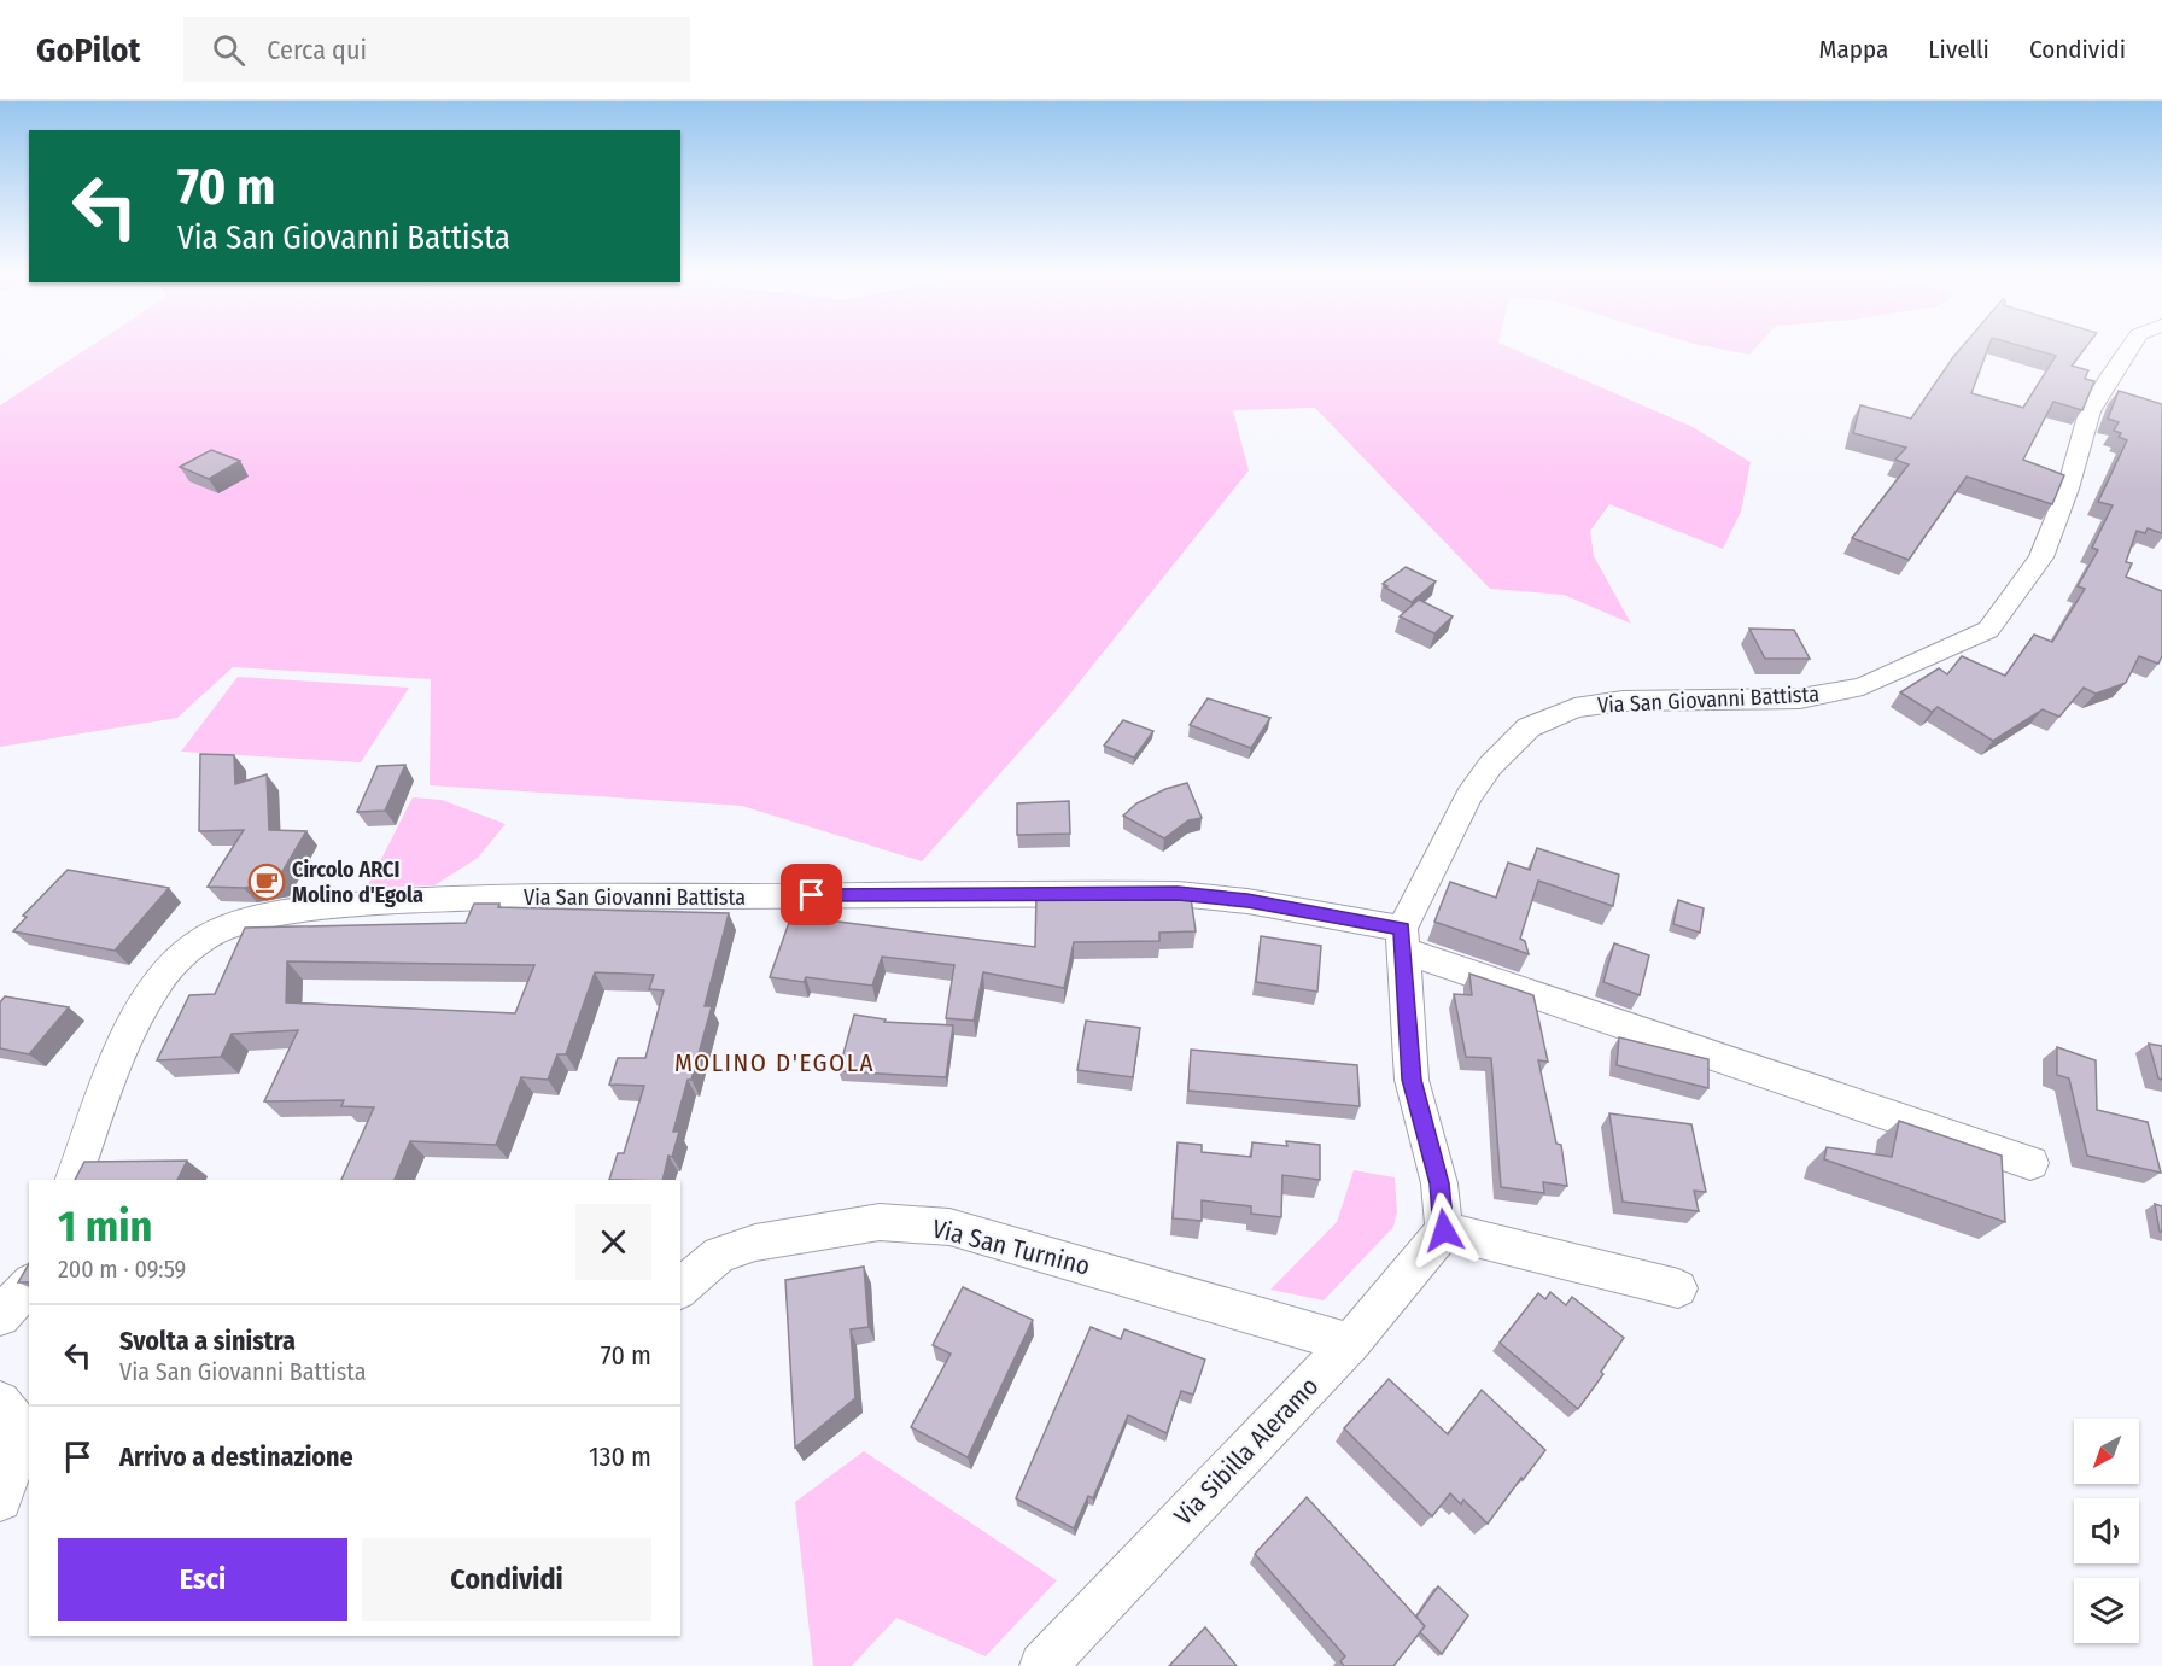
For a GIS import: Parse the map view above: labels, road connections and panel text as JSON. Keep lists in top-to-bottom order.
{
  "streets": {
    "street": ["Via San Giovanni Battista", "Via San Turnino", "Via Sibilla Aleramo"]
  },
  "crossings": [
    ["Via San Turnino", "Via Sibilla Aleramo"]
  ],
  "districts": ["MOLINO D'EGOLA"],
  "places": {
    "cafe": ["Circolo ARCI Molino d'Egola"]
  },
  "north": "bottom left",
  "page": {
    "header": "GoPilot",
    "search": "Cerca qui",
    "nav": ["Mappa", "Livelli", "Condividi"],
    "turn": ["70 m", "Via San Giovanni Battista"],
    "heading": ["1 min", "200 m · 09:59"],
    "list": [
      {
        "name": "Svolta a sinistra",
        "note": "Via San Giovanni Battista",
        "value": "70 m"
      },
      {
        "name": "Arrivo a destinazione",
        "value": "130 m"
      }
    ],
    "buttons": ["Esci", "Condividi"]
  }
}
